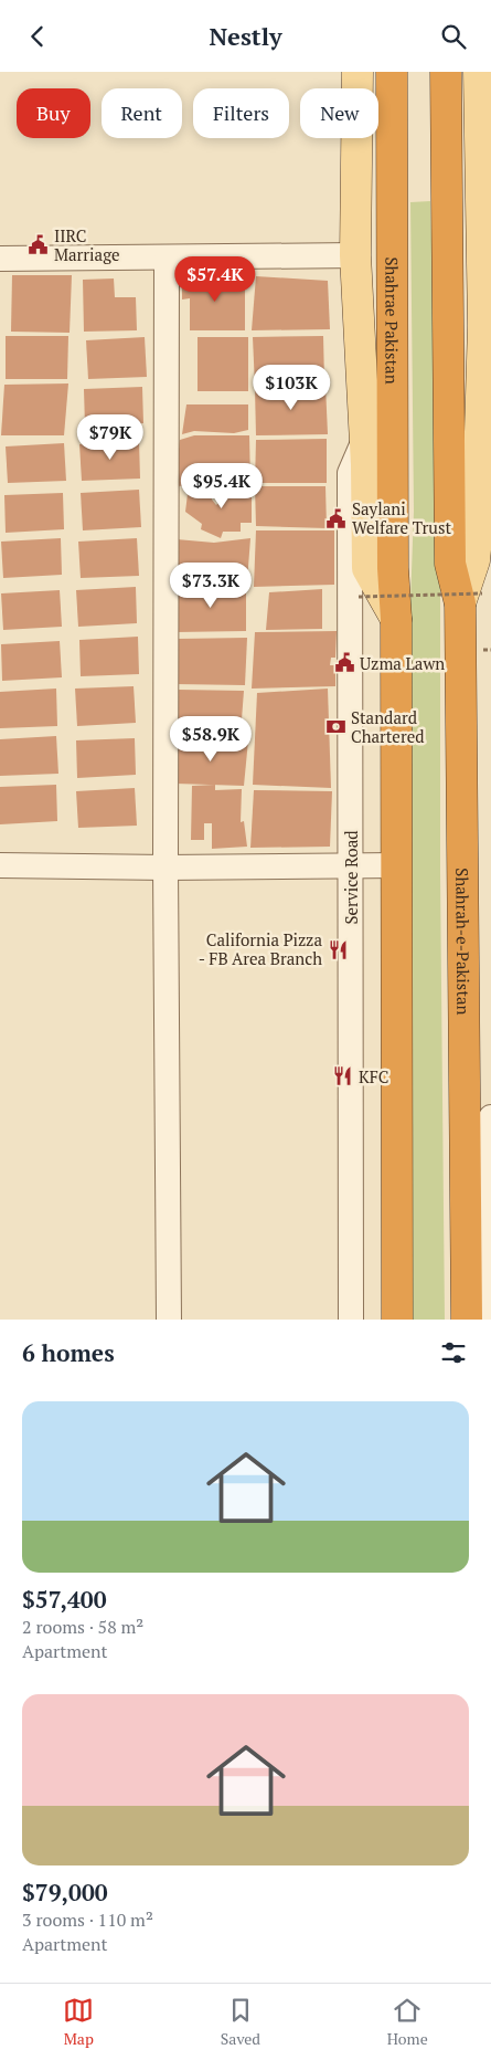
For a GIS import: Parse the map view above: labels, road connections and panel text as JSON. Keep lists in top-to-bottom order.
{
  "streets": {
    "highway": ["Shahrae Pakistan", "Shahrah-e-Pakistan"],
    "street": ["Service Road"]
  },
  "places": {
    "public building": ["IIRC Marriage", "Saylani Welfare Trust", "Uzma Lawn"],
    "bank": ["Standard Chartered"],
    "restaurant": ["California Pizza - FB Area Branch", "KFC"]
  },
  "page": {
    "header": "Nestly",
    "chip": [
      "Buy",
      "Rent",
      "Filters",
      "New"
    ],
    "price": [
      "$57.4K",
      "$103K",
      "$79K",
      "$95.4K",
      "$73.3K",
      "$58.9K"
    ],
    "heading": "6 homes",
    "list": [
      {
        "name": "$57,400",
        "note": "2 rooms · 58 m² · Apartment"
      },
      {
        "name": "$79,000",
        "note": "3 rooms · 110 m² · Apartment"
      }
    ],
    "tabs": ["Map", "Saved", "Home"]
  }
}
